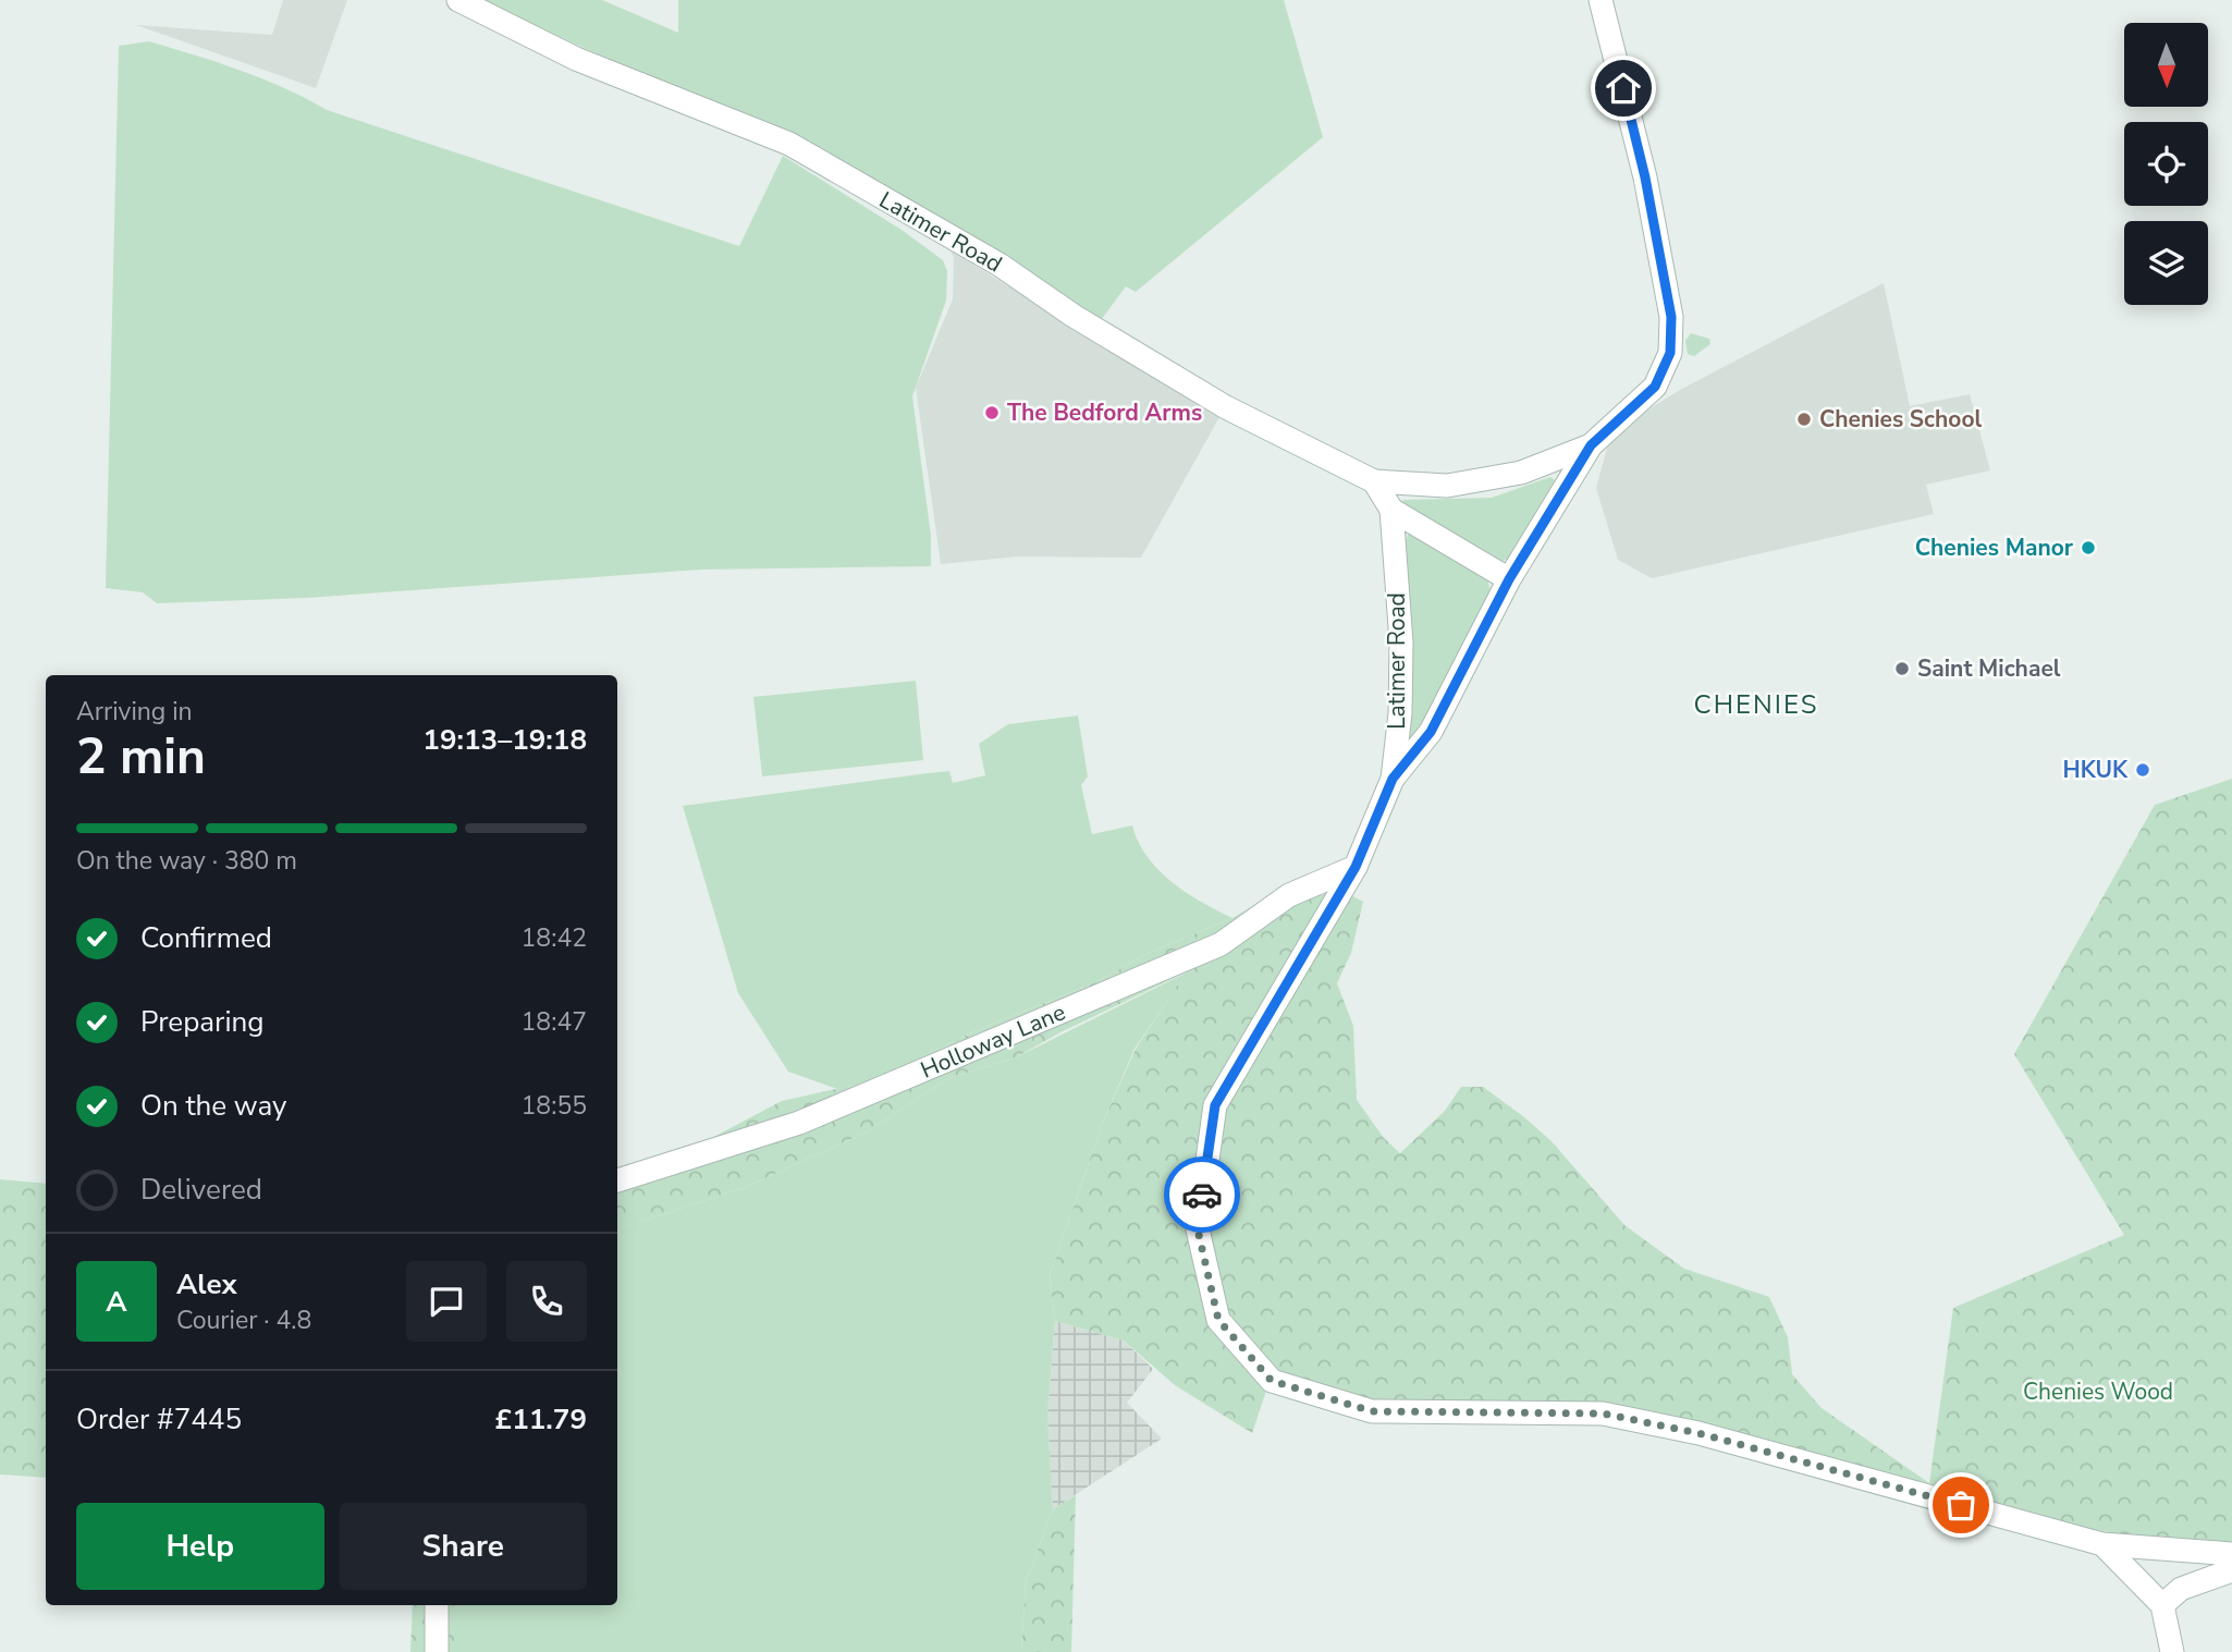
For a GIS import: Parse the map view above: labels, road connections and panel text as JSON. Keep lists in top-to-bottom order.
{
  "streets": {
    "street": ["Latimer Road", "Holloway Lane"]
  },
  "crossings": [
    ["Latimer Road", "Holloway Lane"]
  ],
  "districts": ["CHENIES"],
  "parks": ["Chenies Wood"],
  "places": [
    "The Bedford Arms",
    "Chenies School",
    "Chenies Manor",
    "Saint Michael",
    "HKUK"
  ],
  "north": "bottom",
  "page": {
    "heading": ["2 min", "Arriving in", "19:13–19:18"],
    "panel": [
      "Alex",
      "Courier · 4.8",
      "Order #7445",
      "£11.79"
    ],
    "bar": "On the way · 380 m",
    "list": [
      ["Confirmed", "18:42"],
      ["Preparing", "18:47"],
      ["On the way", "18:55"],
      "Delivered"
    ],
    "round": "A",
    "buttons": ["Help", "Share"]
  }
}
